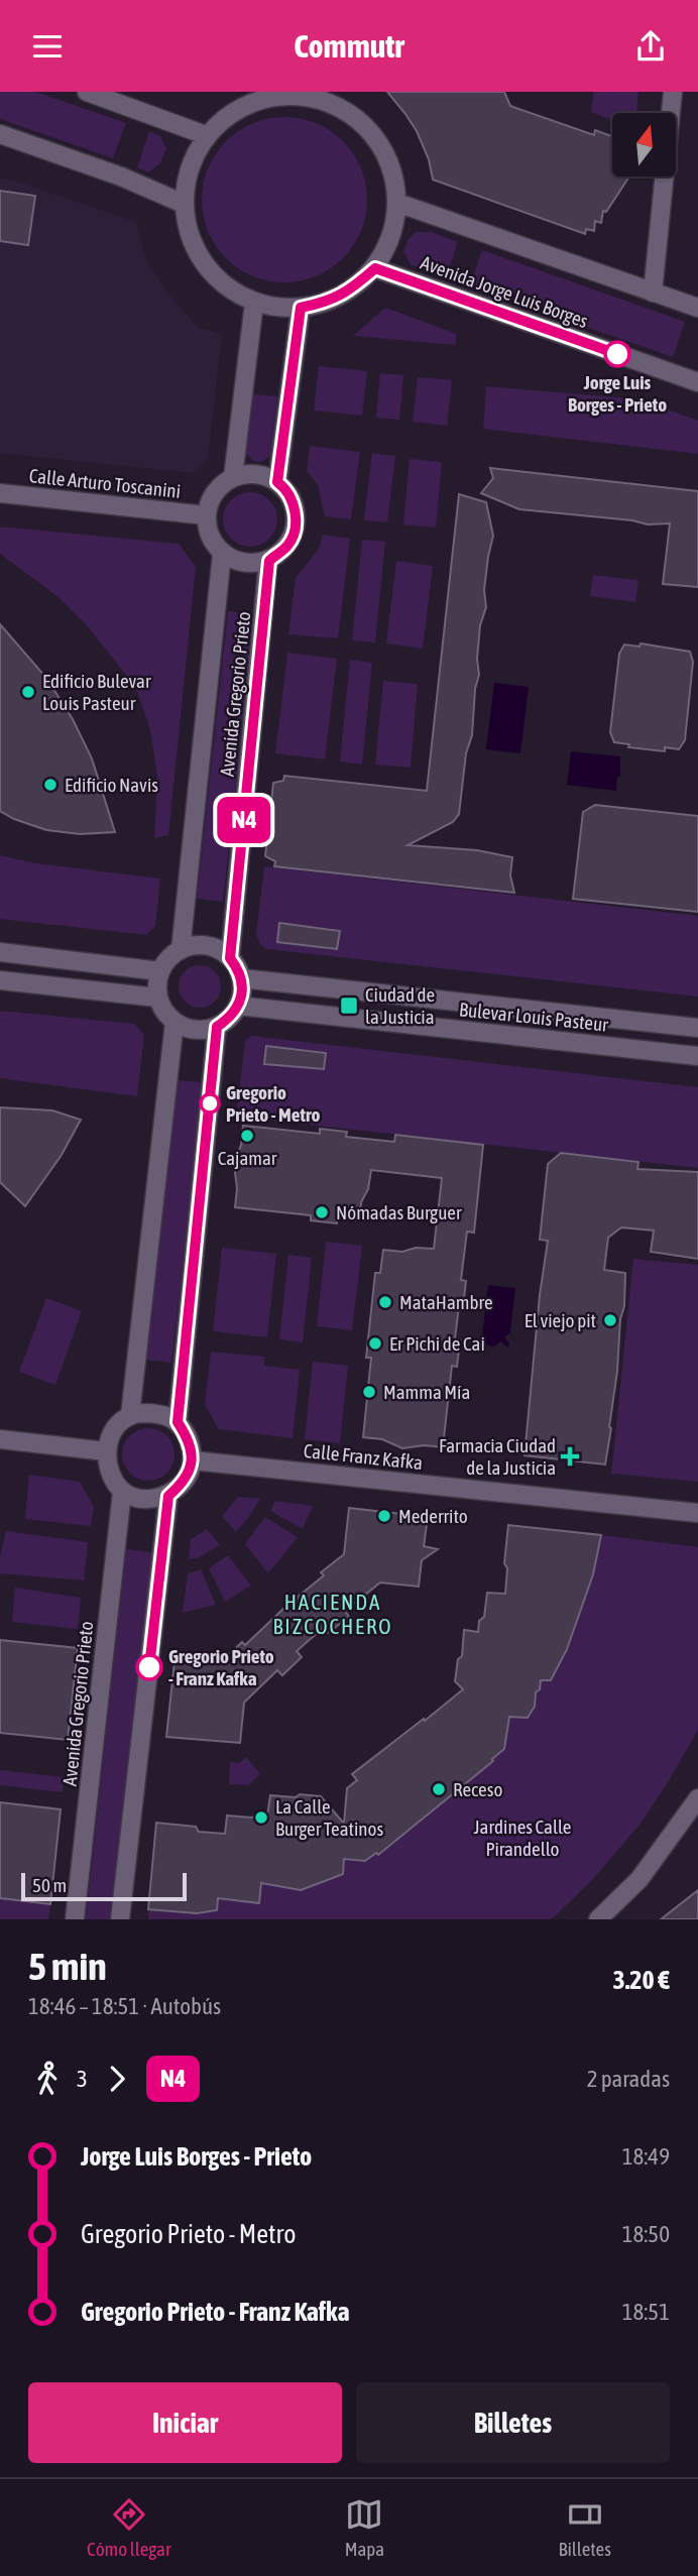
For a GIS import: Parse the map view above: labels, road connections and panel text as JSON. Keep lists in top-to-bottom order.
{
  "streets": {
    "street": [
      "Avenida Jorge Luis Borges",
      "Calle Arturo Toscanini",
      "Avenida Gregorio Prieto",
      "Bulevar Louis Pasteur",
      "Calle Franz Kafka"
    ]
  },
  "crossings": [
    ["Calle Arturo Toscanini", "Avenida Gregorio Prieto"],
    ["Avenida Gregorio Prieto", "Bulevar Louis Pasteur"],
    ["Avenida Gregorio Prieto", "Calle Franz Kafka"]
  ],
  "districts": ["HACIENDA BIZCOCHERO"],
  "parks": ["Jardines Calle Pirandello"],
  "places": {
    "other": [
      "Jorge Luis Borges - Prieto",
      "Edificio Bulevar Louis Pasteur",
      "Edificio Navis",
      "Gregorio Prieto - Metro",
      "Cajamar",
      "Nómadas Burguer",
      "MataHambre",
      "El viejo pit",
      "Er Pichi de Cai",
      "Mamma Mía",
      "Mederrito",
      "Gregorio Prieto - Franz Kafka",
      "Receso",
      "La Calle Burger Teatinos"
    ],
    "transit": ["Ciudad de la Justicia"],
    "health": ["Farmacia Ciudad de la Justicia"]
  },
  "lines": ["bus line N4"],
  "scale_bar": "50 m",
  "north": "top",
  "page": {
    "header": "Commutr",
    "on_map": "N4",
    "scale": "50 m",
    "heading": ["5 min", "18:46 – 18:51 · Autobús", "3.20 €"],
    "legs": ["3", "N4", "2 paradas"],
    "list": [
      {
        "name": "Jorge Luis Borges - Prieto",
        "value": "18:49"
      },
      {
        "name": "Gregorio Prieto - Metro",
        "value": "18:50"
      },
      {
        "name": "Gregorio Prieto - Franz Kafka",
        "value": "18:51"
      }
    ],
    "buttons": ["Iniciar", "Billetes"],
    "tabs": ["Cómo llegar", "Mapa", "Billetes"]
  }
}
